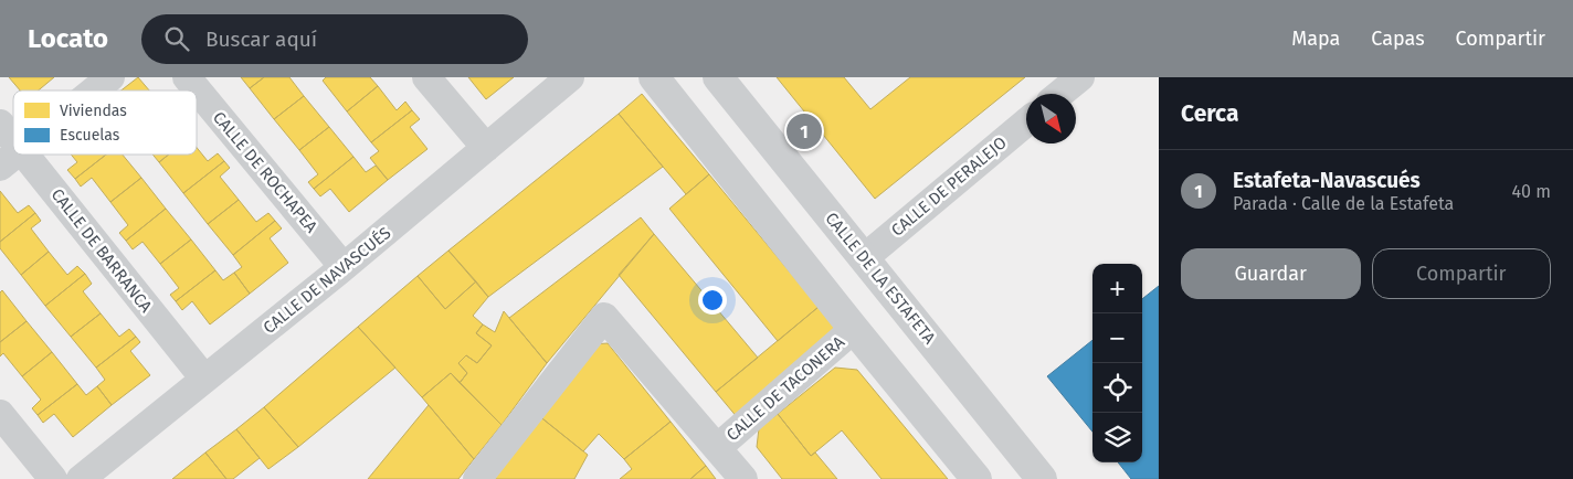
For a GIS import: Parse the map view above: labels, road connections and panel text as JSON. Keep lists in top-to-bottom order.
{
  "streets": {
    "street": [
      "CALLE DE ROCHAPEA",
      "CALLE DE PERALEJO",
      "CALLE DE BARRANCA",
      "CALLE DE LA ESTAFETA",
      "CALLE DE NAVASCUÉS",
      "CALLE DE TACONERA"
    ]
  },
  "crossings": [
    ["CALLE DE ROCHAPEA", "CALLE DE NAVASCUÉS"],
    ["CALLE DE PERALEJO", "CALLE DE LA ESTAFETA"],
    ["CALLE DE BARRANCA", "CALLE DE NAVASCUÉS"]
  ],
  "legend": ["Viviendas", "Escuelas"],
  "north": "bottom right",
  "page": {
    "header": "Locato",
    "search": "Buscar aquí",
    "nav": ["Mapa", "Capas", "Compartir"],
    "heading": "Cerca",
    "pins": "1",
    "list": [
      {
        "mark": "1",
        "name": "Estafeta-Navascués",
        "note": "Parada · Calle de la Estafeta",
        "value": "40 m"
      }
    ],
    "buttons": ["Guardar", "Compartir"],
    "map_buttons": ["+", "−"]
  }
}
